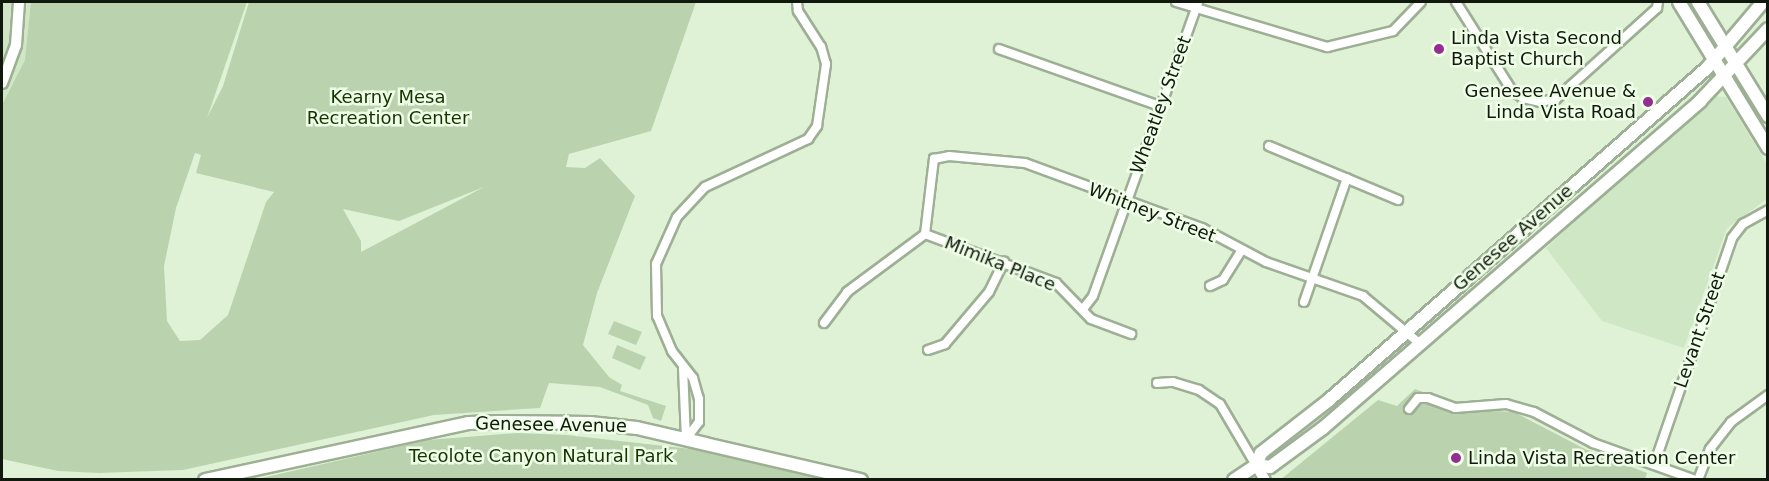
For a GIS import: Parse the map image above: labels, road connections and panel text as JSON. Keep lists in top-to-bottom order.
{
  "streets": {
    "main road": ["Genesee Avenue"],
    "street": [
      "Wheatley Street",
      "Whitney Street",
      "Mimika Place",
      "Levant Street"
    ]
  },
  "crossings": [
    ["Wheatley Street", "Whitney Street"],
    ["Wheatley Street", "Mimika Place"],
    ["Whitney Street", "Genesee Avenue"],
    ["Whitney Street", "Mimika Place"]
  ],
  "parks": ["Kearny Mesa Recreation Center", "Tecolote Canyon Natural Park"],
  "places": ["Linda Vista Second Baptist Church", "Genesee Avenue & Linda Vista Road", "Linda Vista Recreation Center"]
}
